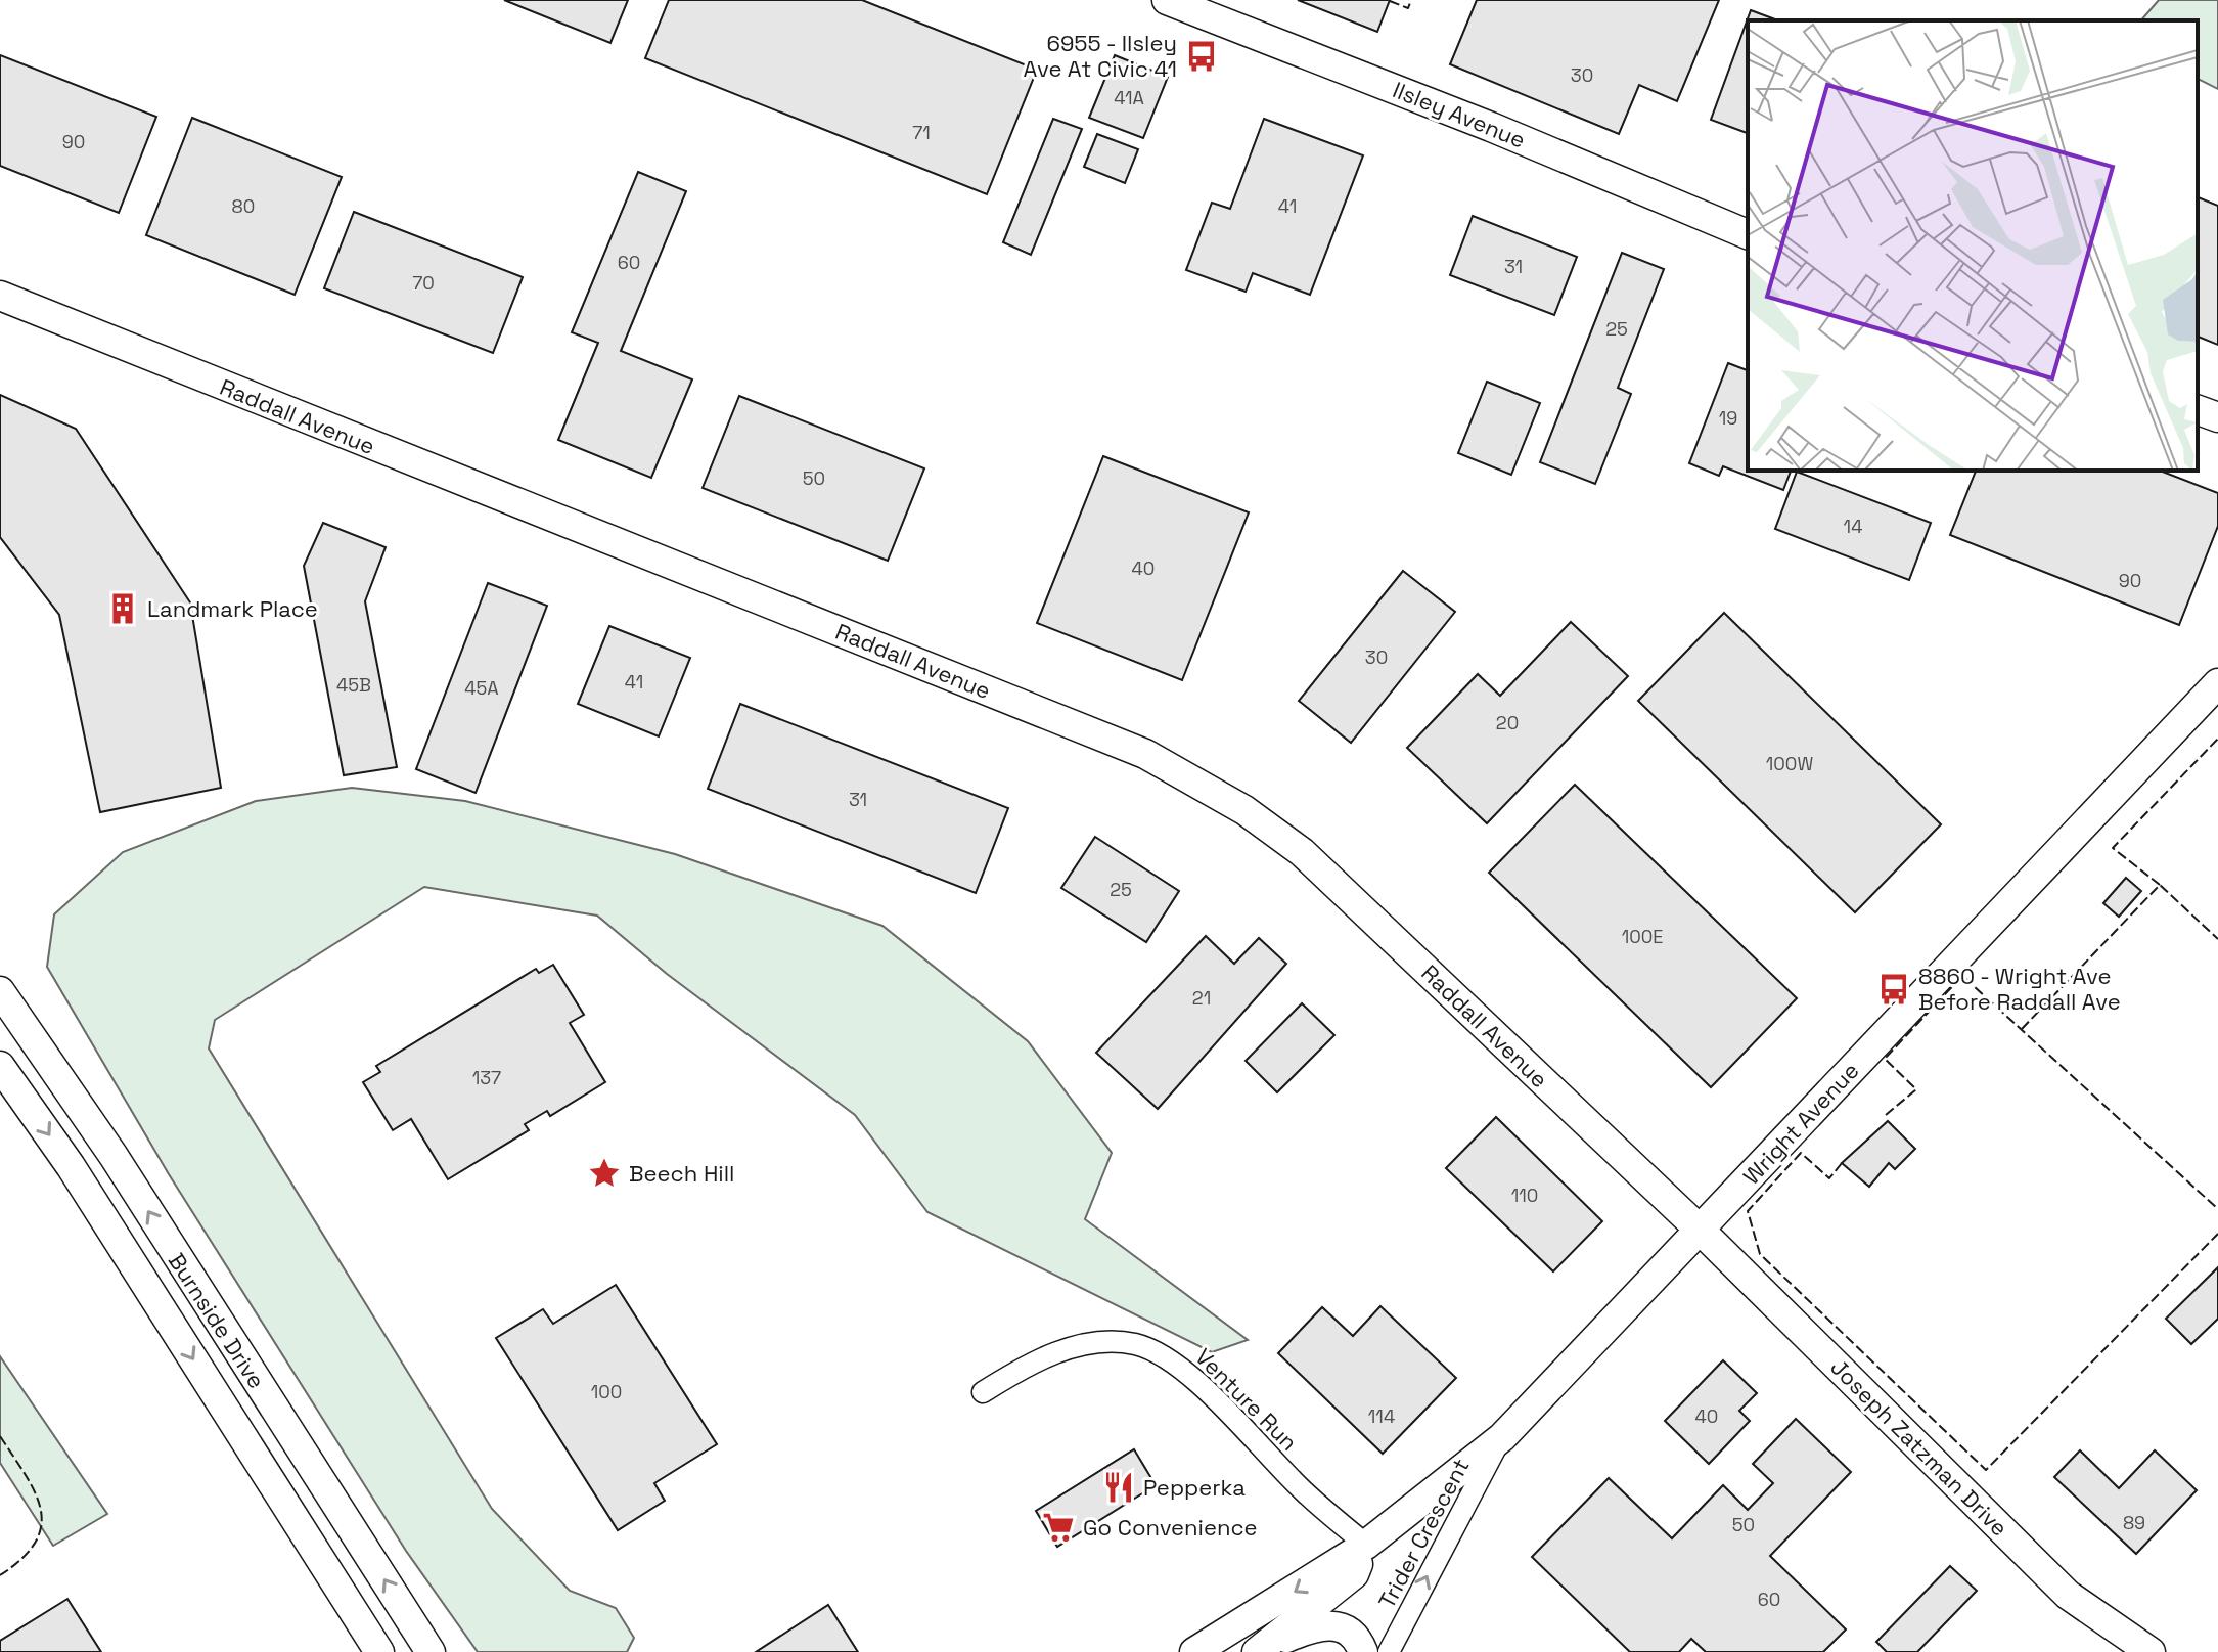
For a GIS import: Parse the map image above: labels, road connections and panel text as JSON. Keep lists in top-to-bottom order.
{
  "streets": {
    "street": [
      "Ilsley Avenue",
      "Raddall Avenue",
      "Wright Avenue",
      "Burnside Drive",
      "Venture Run",
      "Joseph Zatzman Drive",
      "Trider Crescent"
    ]
  },
  "crossings": [
    ["Raddall Avenue", "Wright Avenue"],
    ["Raddall Avenue", "Joseph Zatzman Drive"],
    ["Wright Avenue", "Venture Run"],
    ["Wright Avenue", "Joseph Zatzman Drive"],
    ["Wright Avenue", "Trider Crescent"]
  ],
  "one_way": ["Trider Crescent"],
  "places": {
    "bus stop": ["6955 - Ilsley Ave At Civic 41", "8860 - Wright Ave Before Raddall Ave"],
    "building": ["Landmark Place"],
    "place": ["Beech Hill"],
    "restaurant": ["Pepperka"],
    "supermarket": ["Go Convenience"]
  },
  "house_numbers": [
    "30",
    "41A",
    "71",
    "90",
    "80",
    "41",
    "60",
    "31",
    "70",
    "25",
    "19",
    "50",
    "14",
    "40",
    "90",
    "30",
    "41",
    "45B",
    "45A",
    "20",
    "100W",
    "31",
    "25",
    "100E",
    "21",
    "137",
    "110",
    "100",
    "114",
    "40",
    "89",
    "50",
    "60"
  ]
}
